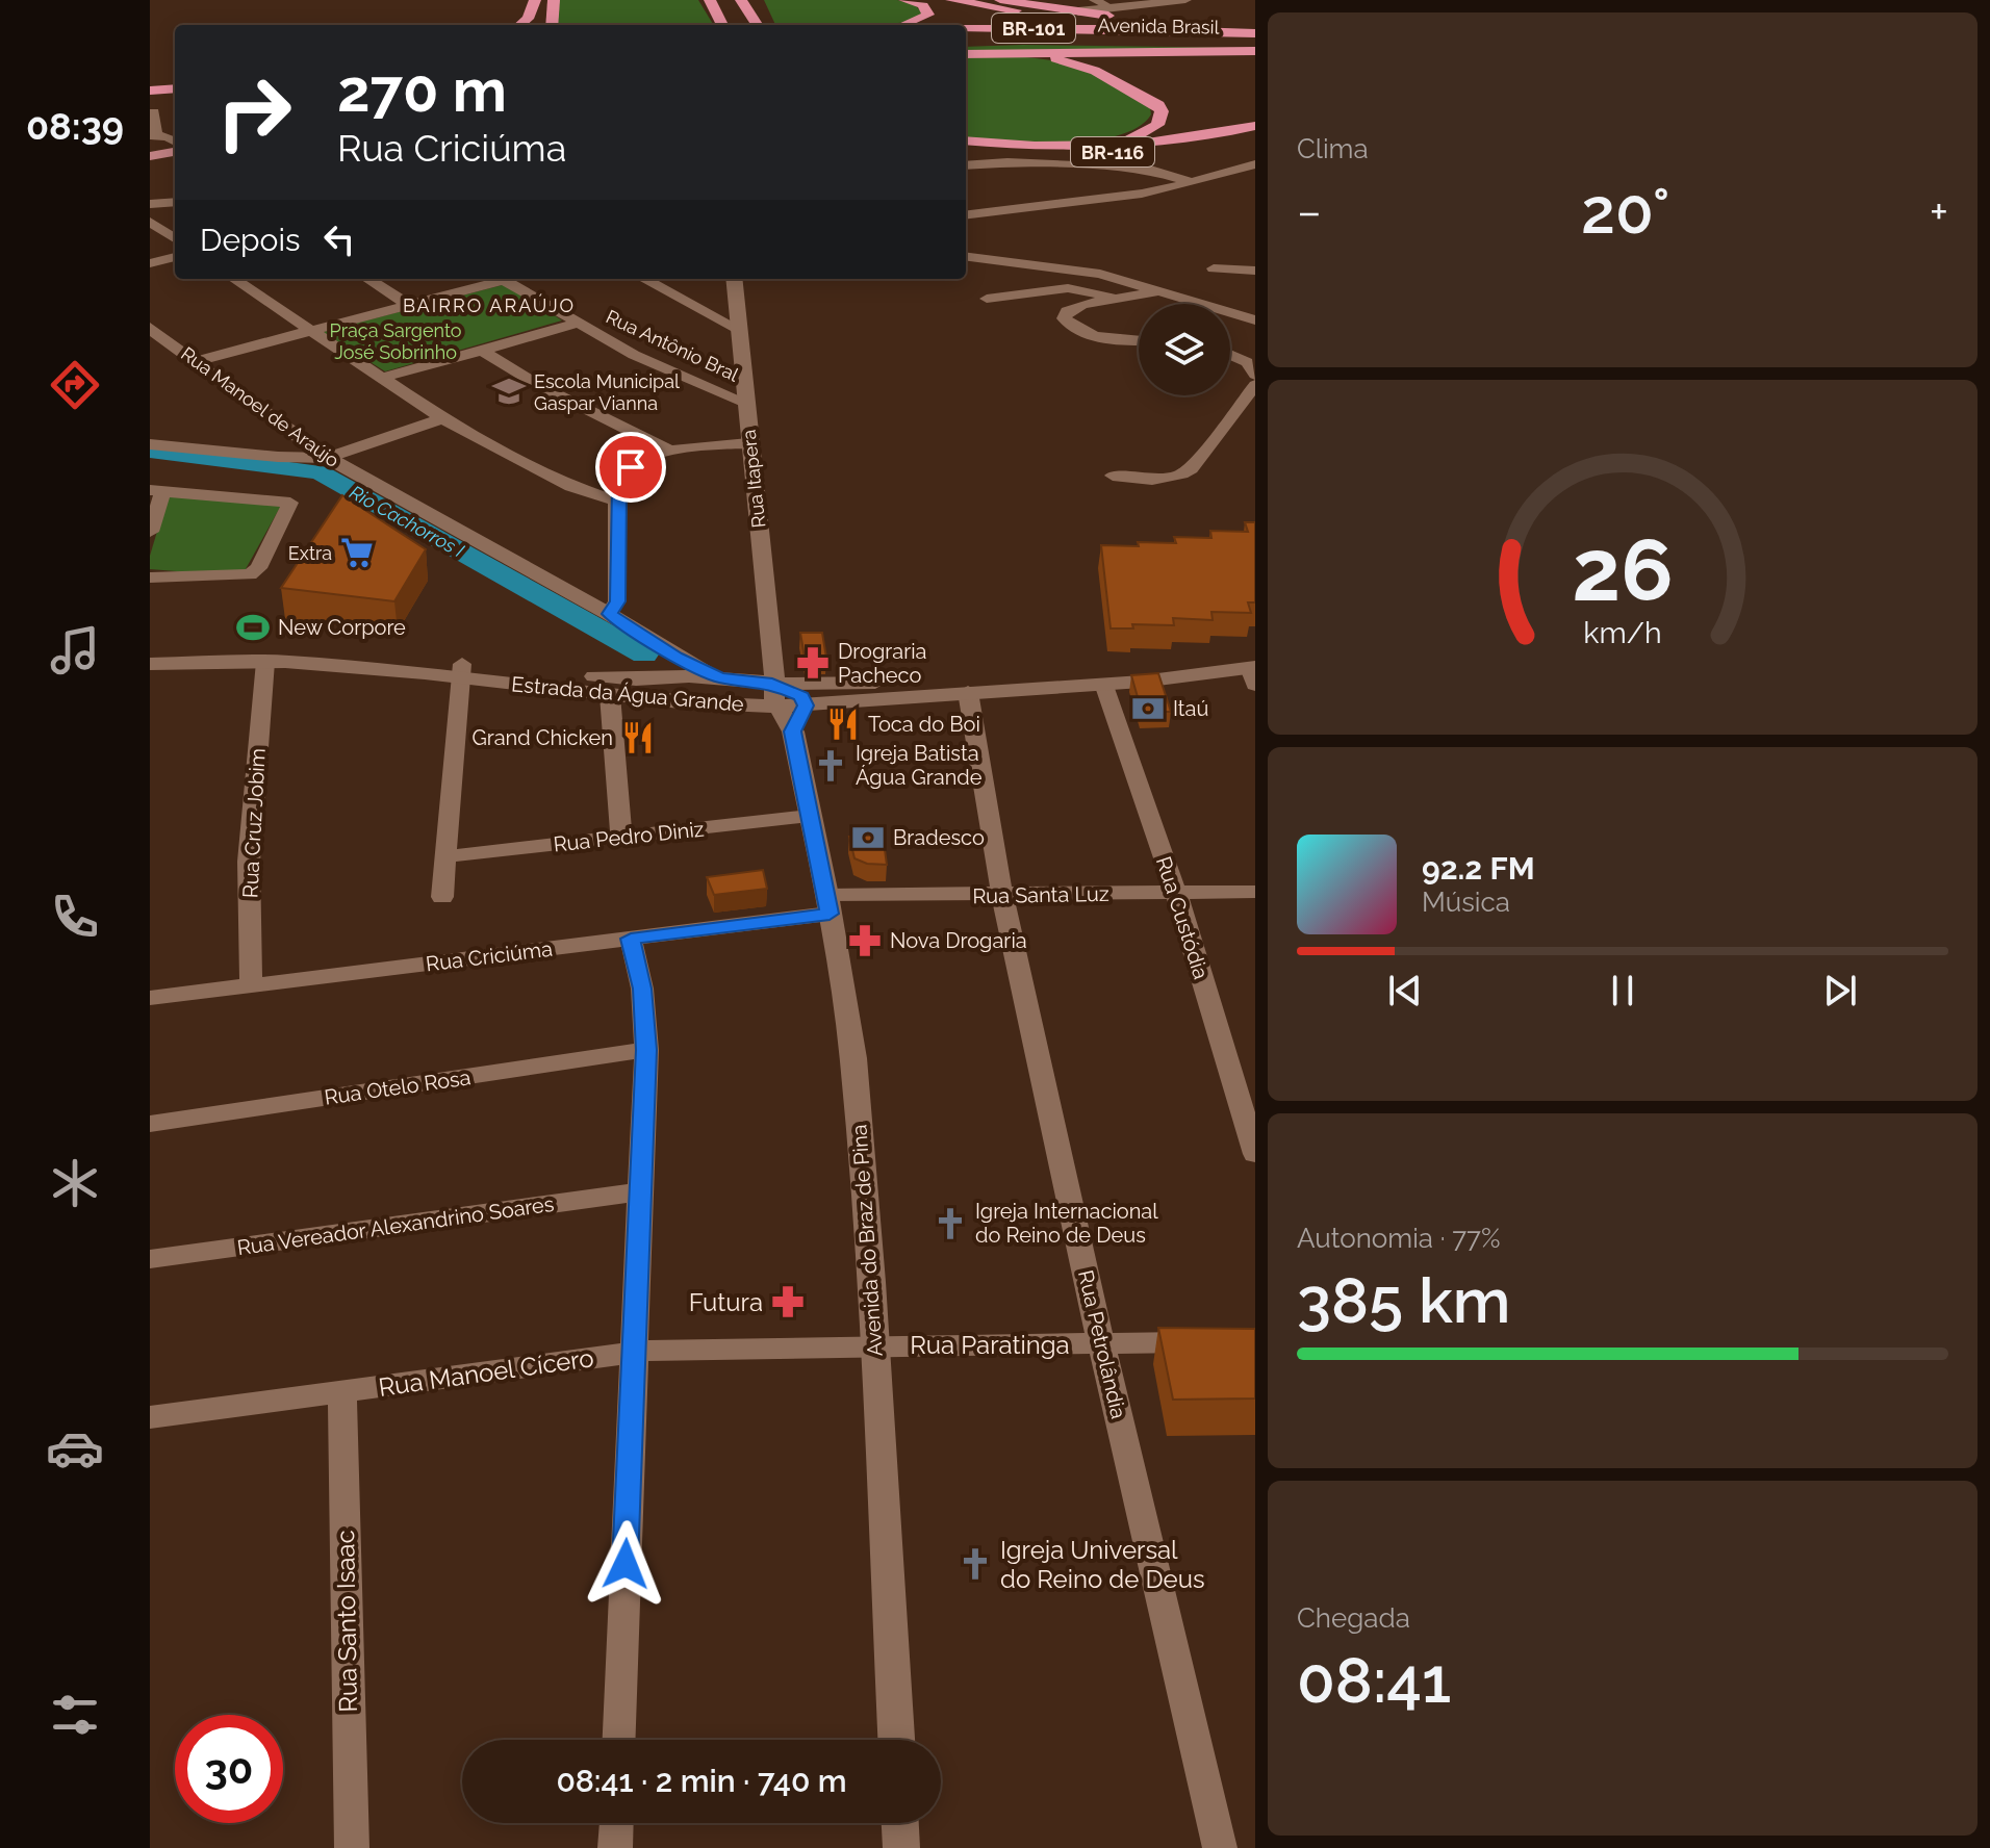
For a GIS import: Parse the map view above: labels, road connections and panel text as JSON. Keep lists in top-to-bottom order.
{
  "streets": {
    "highway": ["Avenida Brasil", "BR-101", "BR-116"],
    "street": [
      "Rua Antônio Bral",
      "Rua Manoel de Araújo",
      "Rua Itapera",
      "Estrada da Água Grande",
      "Rua Cruz Jobim",
      "Rua Pedro Diniz",
      "Rua Santa Luz",
      "Rua Custódia",
      "Rua Criciúma",
      "Rua Otelo Rosa",
      "Rua Vereador Alexandrino Soares",
      "Avenida do Braz de Pina",
      "Rua Paratinga",
      "Rua Petrolândia",
      "Rua Manoel Cícero",
      "Rua Santo Isaac"
    ]
  },
  "crossings": [
    ["Rua Antônio Bral", "Rua Itapera"],
    ["Rua Manoel de Araújo", "Estrada da Água Grande"],
    ["Rua Itapera", "Estrada da Água Grande"],
    ["Rua Itapera", "Avenida do Braz de Pina"],
    ["Estrada da Água Grande", "Rua Cruz Jobim"],
    ["Estrada da Água Grande", "Rua Custódia"],
    ["Estrada da Água Grande", "Avenida do Braz de Pina"],
    ["Estrada da Água Grande", "Rua Petrolândia"],
    ["Rua Cruz Jobim", "Rua Criciúma"],
    ["Rua Pedro Diniz", "Avenida do Braz de Pina"],
    ["Rua Santa Luz", "Rua Custódia"],
    ["Rua Santa Luz", "Rua Criciúma"],
    ["Rua Santa Luz", "Avenida do Braz de Pina"],
    ["Rua Santa Luz", "Rua Petrolândia"],
    ["Rua Criciúma", "Avenida do Braz de Pina"],
    ["Avenida do Braz de Pina", "Rua Paratinga"],
    ["Avenida do Braz de Pina", "Rua Manoel Cícero"],
    ["Rua Paratinga", "Rua Petrolândia"],
    ["Rua Paratinga", "Rua Manoel Cícero"],
    ["Rua Manoel Cícero", "Rua Santo Isaac"]
  ],
  "districts": ["BAIRRO ARAÚJO"],
  "water": ["Rio Cachorros I"],
  "parks": ["Praça Sargento José Sobrinho"],
  "places": {
    "school or university": ["Escola Municipal Gaspar Vianna"],
    "supermarket": ["Extra"],
    "sports": ["New Corpore"],
    "pharmacy": ["Drograria Pacheco", "Nova Drogaria", "Futura"],
    "bank": ["Itaú", "Bradesco"],
    "restaurant": ["Toca do Boi", "Grand Chicken"],
    "church": ["Igreja Batista Água Grande", "Igreja Internacional do Reino de Deus", "Igreja Universal do Reino de Deus"]
  },
  "page": {
    "tabs": "08:39",
    "tile": [
      "Clima",
      ["Autonomia · 77%", "385 km"],
      ["Chegada", "08:41"]
    ],
    "turn": ["270 m", "Rua Criciúma"],
    "heat": ["−", "20°", "+"],
    "then": "Depois",
    "song": ["92.2 FM", "Música"],
    "limit": "30",
    "trip": "08:41 · 2 min · 740 m",
    "gauge": ["26", "km/h"]
  }
}
